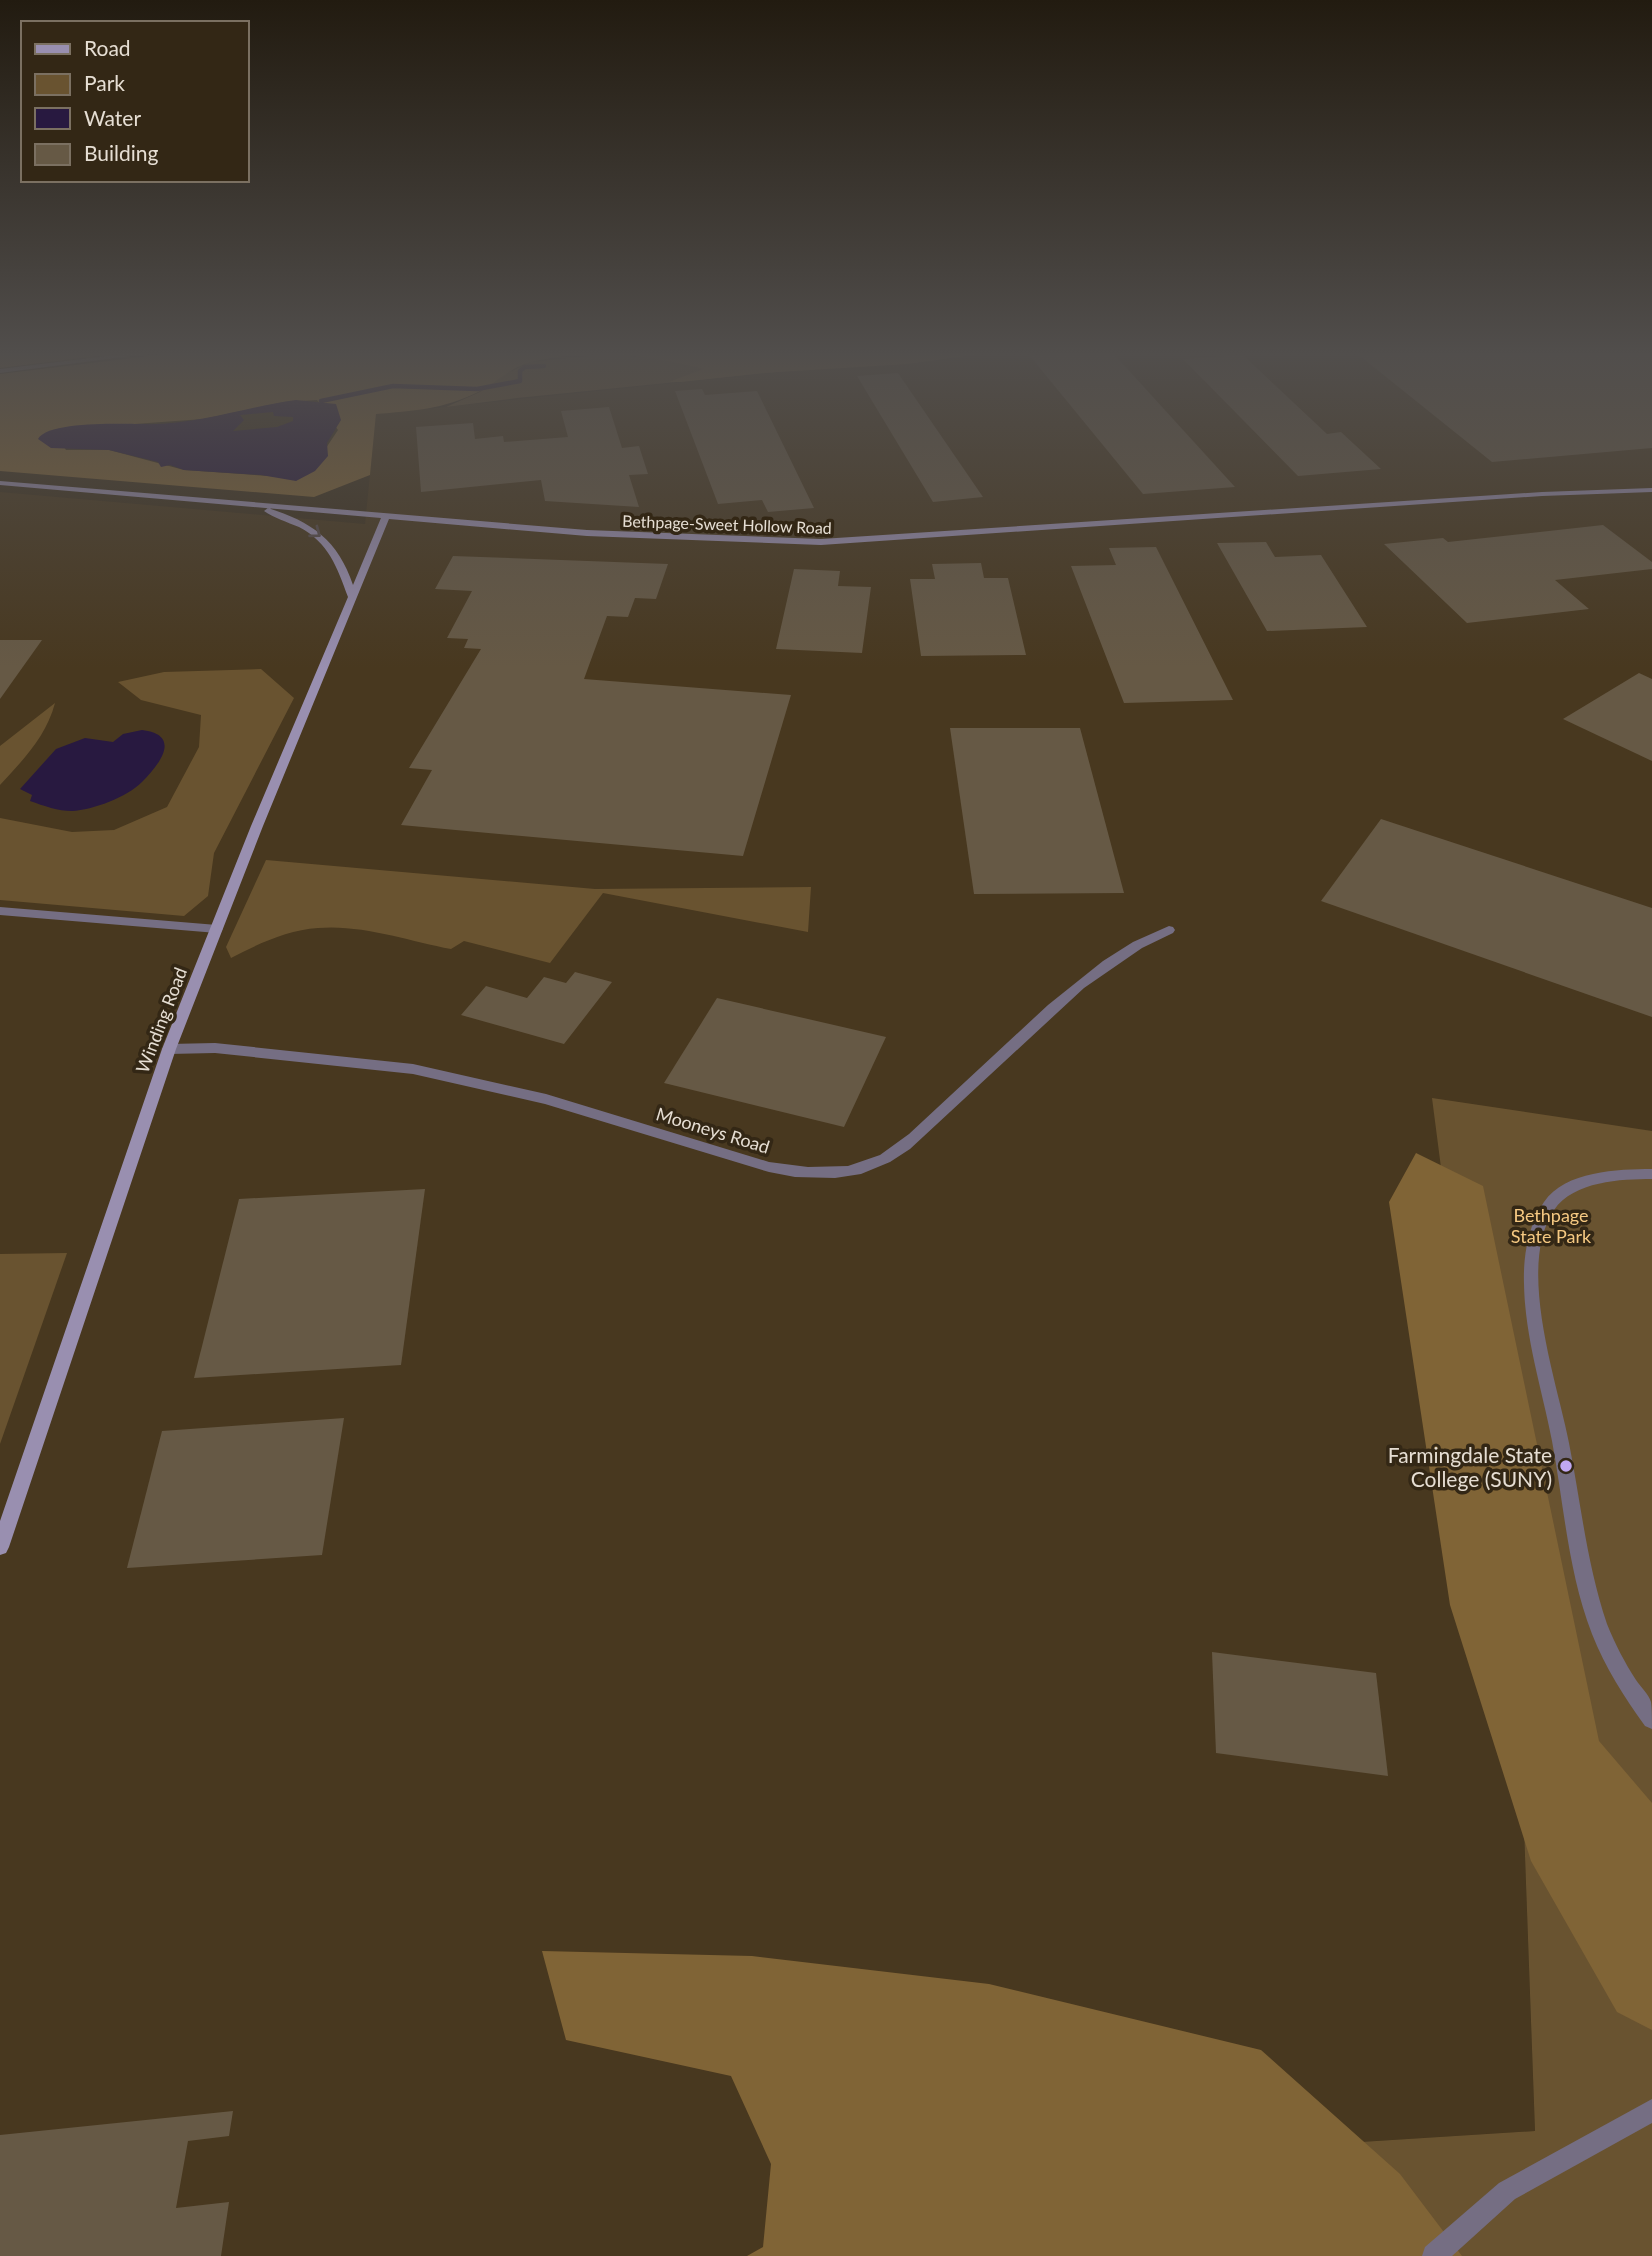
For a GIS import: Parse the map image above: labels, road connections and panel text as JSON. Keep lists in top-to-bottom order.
{
  "streets": {
    "main road": ["Bethpage-Sweet Hollow Road", "Winding Road"],
    "street": ["Mooneys Road"]
  },
  "crossings": [
    ["Bethpage-Sweet Hollow Road", "Winding Road"],
    ["Winding Road", "Mooneys Road"]
  ],
  "parks": ["Bethpage State Park"],
  "places": ["Farmingdale State College (SUNY)"],
  "legend": [
    "Road",
    "Park",
    "Water",
    "Building"
  ]
}
